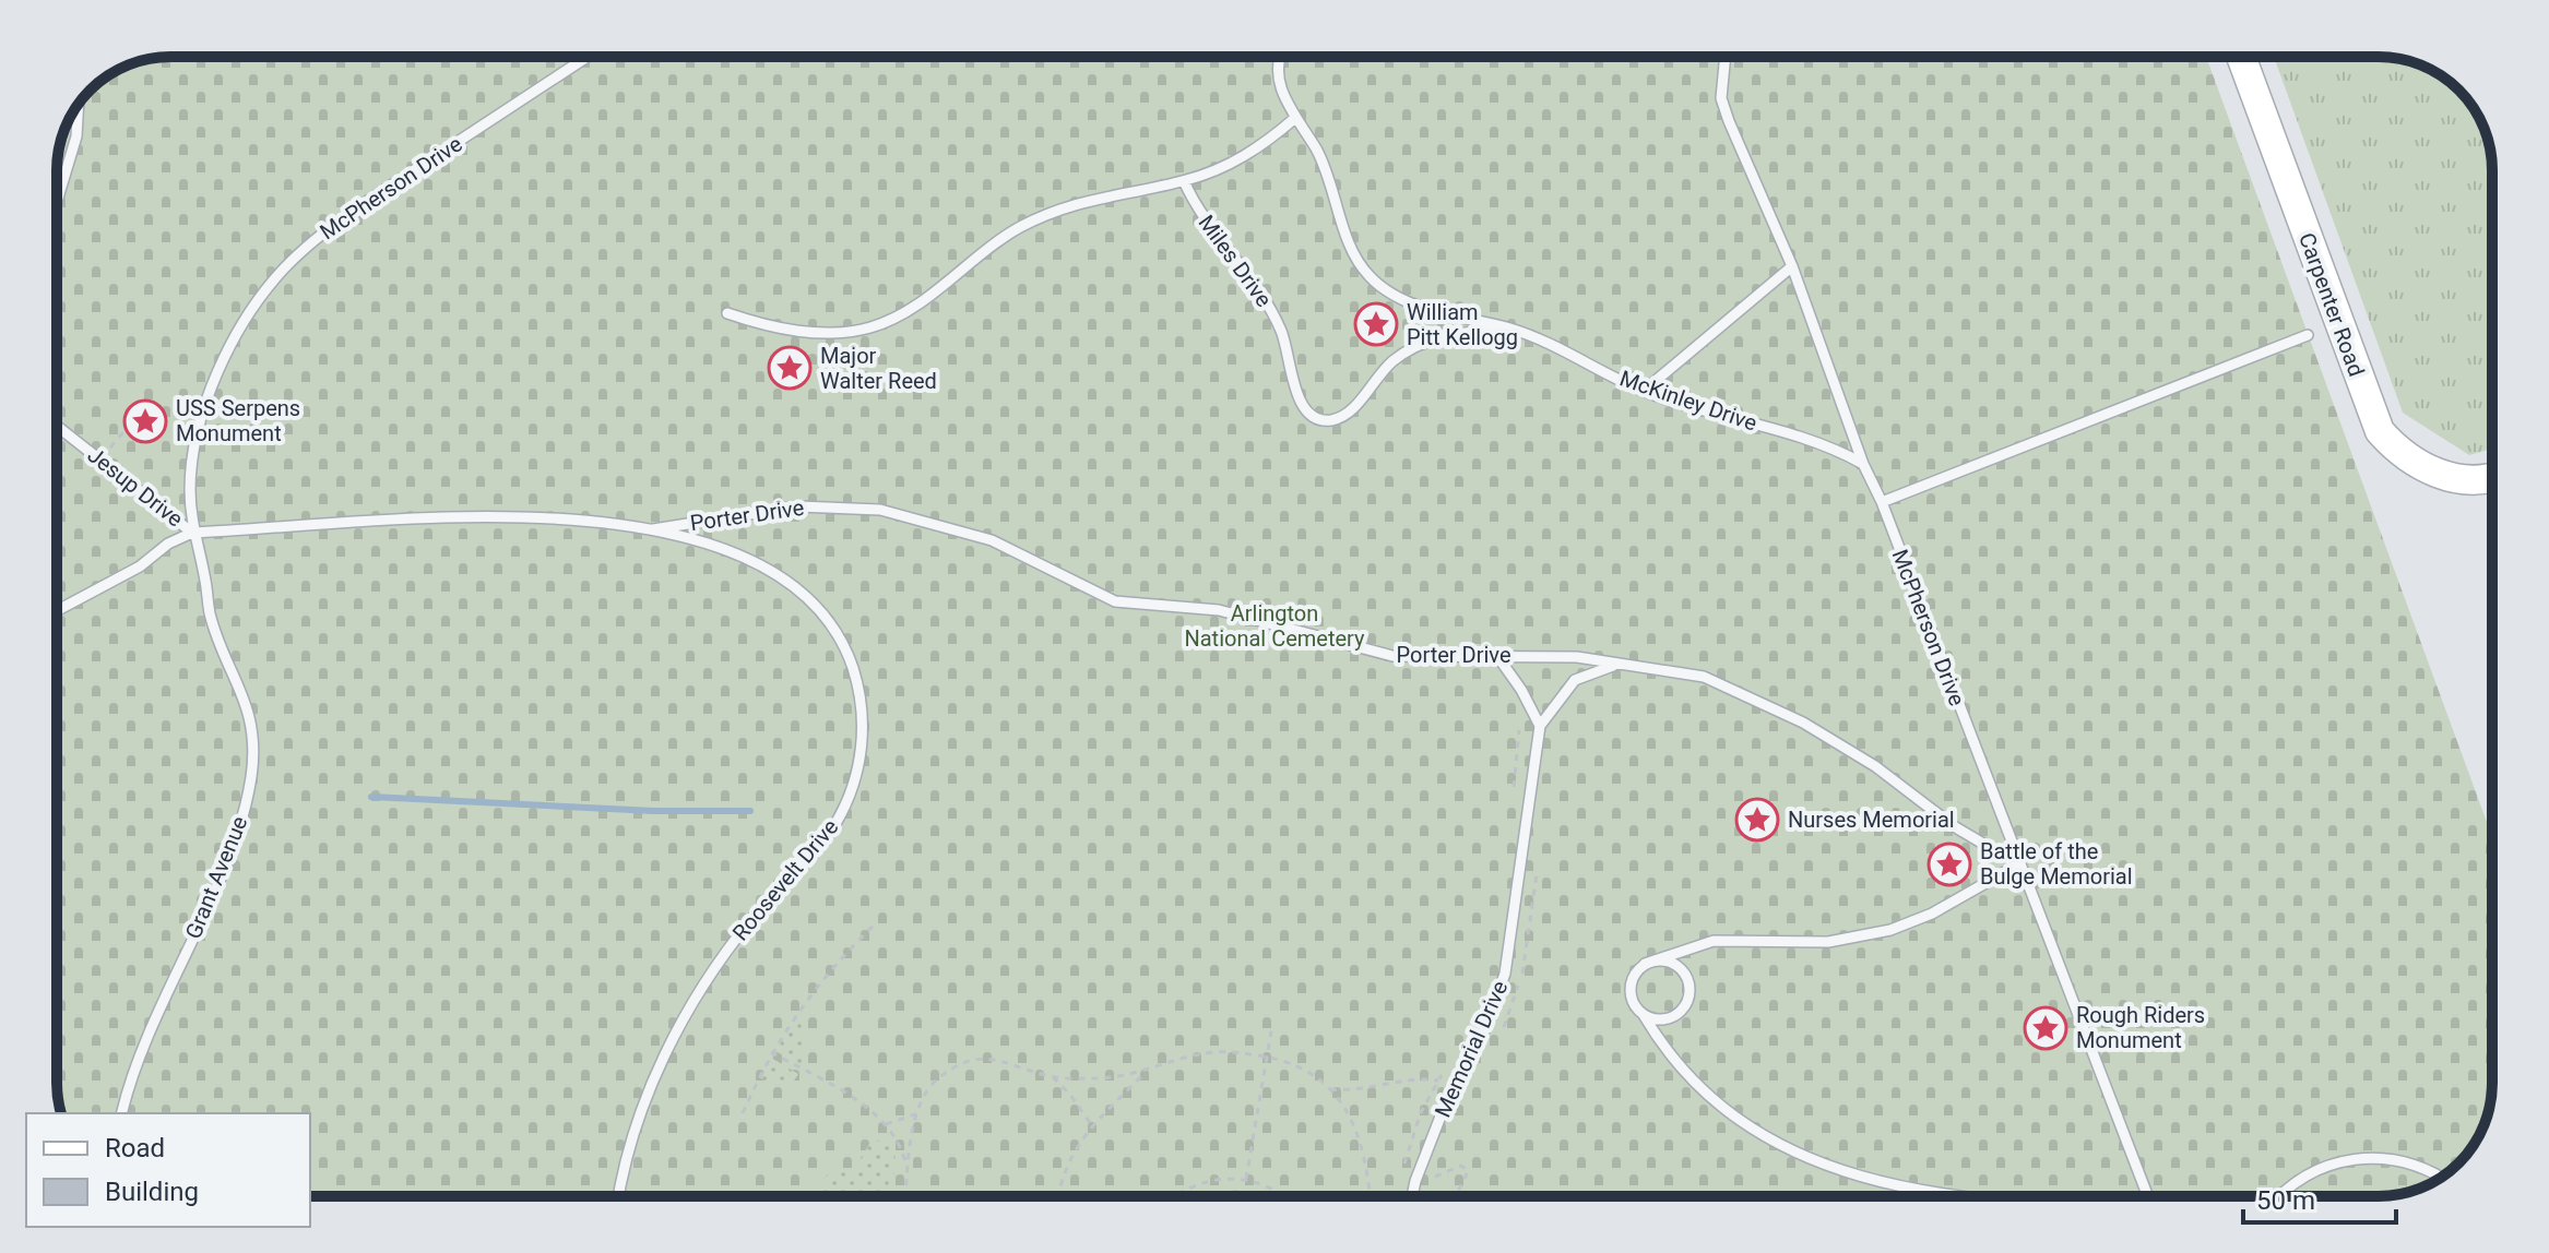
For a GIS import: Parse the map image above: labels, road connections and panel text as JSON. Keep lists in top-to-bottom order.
{
  "streets": {
    "street": ["Carpenter Road"],
    "lane": [
      "McPherson Drive",
      "Miles Drive",
      "McKinley Drive",
      "Jesup Drive",
      "Porter Drive",
      "Grant Avenue",
      "Roosevelt Drive",
      "Memorial Drive"
    ]
  },
  "crossings": [
    ["McPherson Drive", "McKinley Drive"],
    ["McPherson Drive", "Jesup Drive"],
    ["McPherson Drive", "Porter Drive"],
    ["McPherson Drive", "Grant Avenue"],
    ["McPherson Drive", "Roosevelt Drive"],
    ["Miles Drive", "McKinley Drive"],
    ["Jesup Drive", "Grant Avenue"],
    ["Jesup Drive", "Roosevelt Drive"],
    ["Porter Drive", "Roosevelt Drive"],
    ["Grant Avenue", "Roosevelt Drive"]
  ],
  "parks": ["Arlington National Cemetery"],
  "places": {
    "place": [
      "William Pitt Kellogg",
      "Major Walter Reed",
      "USS Serpens Monument",
      "Nurses Memorial",
      "Battle of the Bulge Memorial",
      "Rough Riders Monument"
    ]
  },
  "legend": ["Road", "Building"],
  "scale_bar": "50 m"
}
